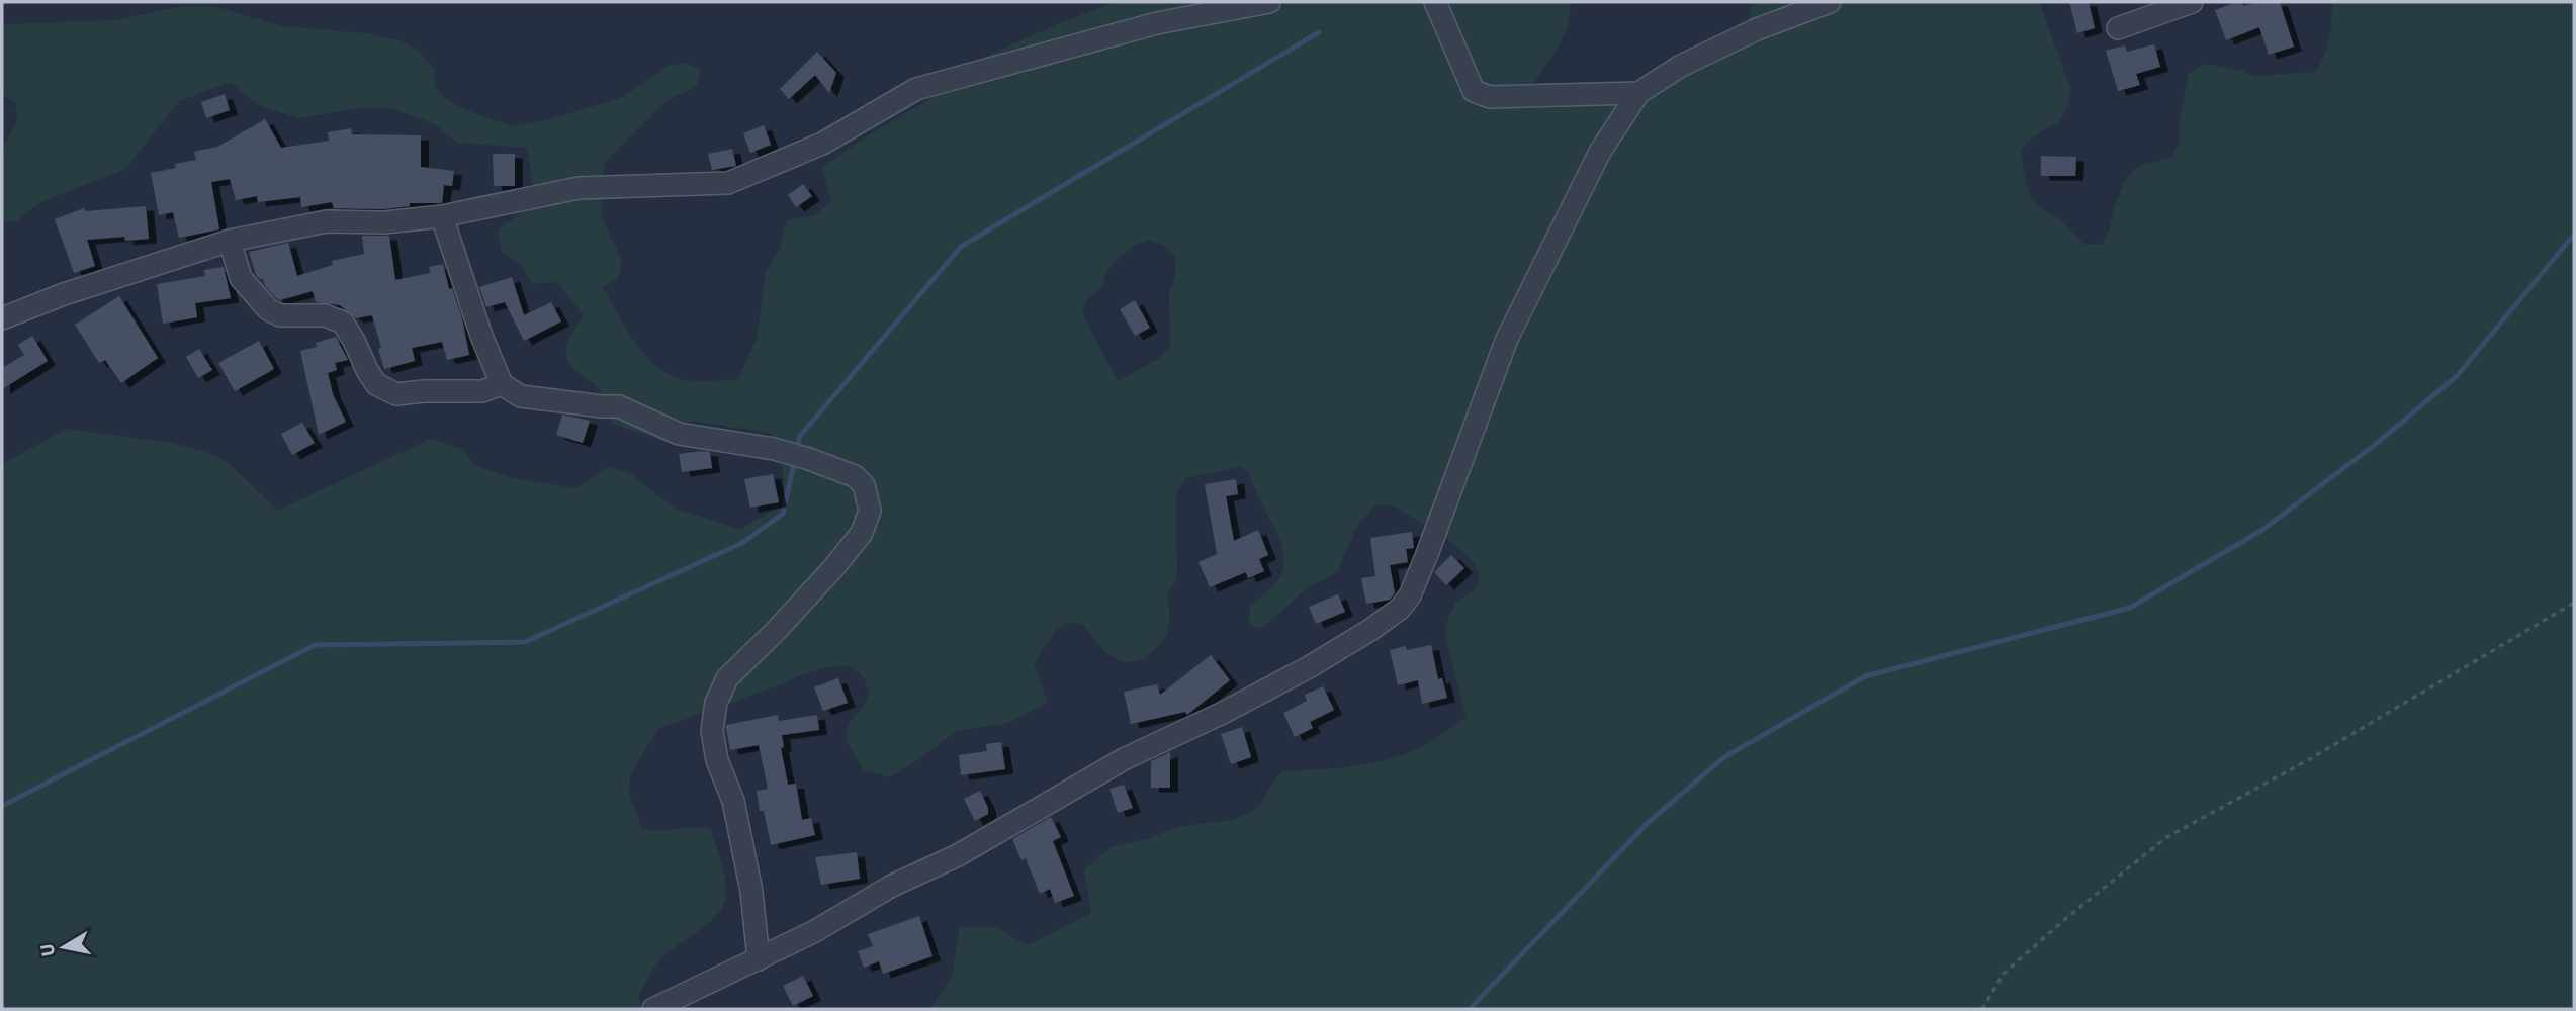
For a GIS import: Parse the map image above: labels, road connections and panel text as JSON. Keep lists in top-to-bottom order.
{
  "north": "left"
}
